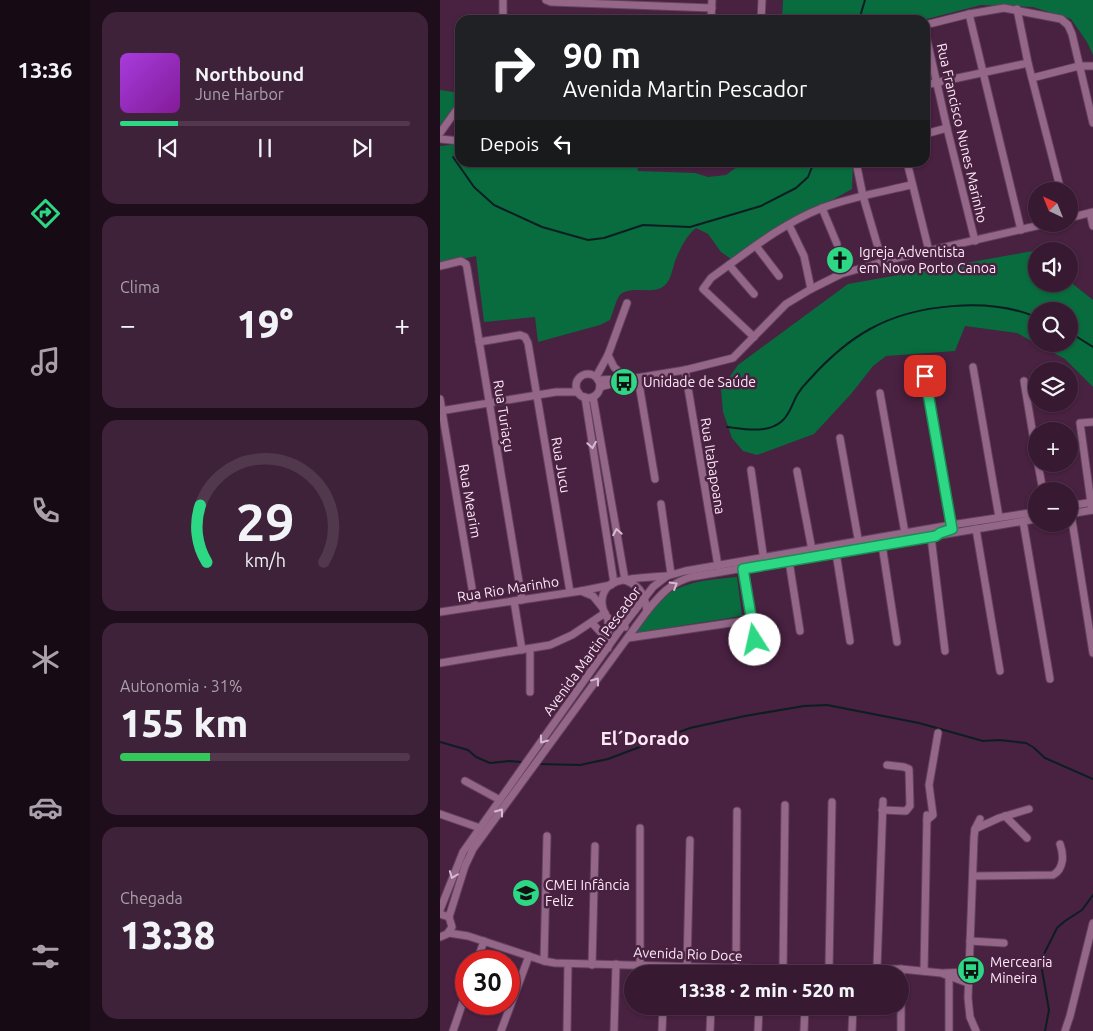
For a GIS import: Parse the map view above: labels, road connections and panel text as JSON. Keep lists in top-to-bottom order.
{
  "streets": {
    "street": [
      "Rua Francisco Nunes Marinho",
      "Rua Turiaçu",
      "Rua Jucu",
      "Rua Itabapoana",
      "Rua Mearim",
      "Rua Rio Marinho",
      "Avenida Martin Pescador",
      "Avenida Rio Doce"
    ]
  },
  "crossings": [
    ["Rua Turiaçu", "Rua Jucu"],
    ["Rua Turiaçu", "Rua Rio Marinho"],
    ["Rua Jucu", "Rua Rio Marinho"],
    ["Rua Itabapoana", "Avenida Martin Pescador"],
    ["Rua Mearim", "Rua Rio Marinho"],
    ["Rua Rio Marinho", "Avenida Martin Pescador"]
  ],
  "districts": ["El´Dorado"],
  "places": {
    "church": ["Igreja Adventista em Novo Porto Canoa"],
    "bus stop": ["Unidade de Saúde", "Mercearia Mineira"],
    "school or university": ["CMEI Infância Feliz"]
  },
  "north": "top left",
  "page": {
    "tabs": "13:36",
    "turn": ["90 m", "Avenida Martin Pescador"],
    "song": ["Northbound", "June Harbor"],
    "then": "Depois",
    "map_buttons": ["+", "−"],
    "tile": [
      "Clima",
      ["Autonomia · 31%", "155 km"],
      ["Chegada", "13:38"]
    ],
    "heat": ["−", "19°", "+"],
    "limit": "30",
    "trip": "13:38 · 2 min · 520 m",
    "gauge": ["29", "km/h"]
  }
}
